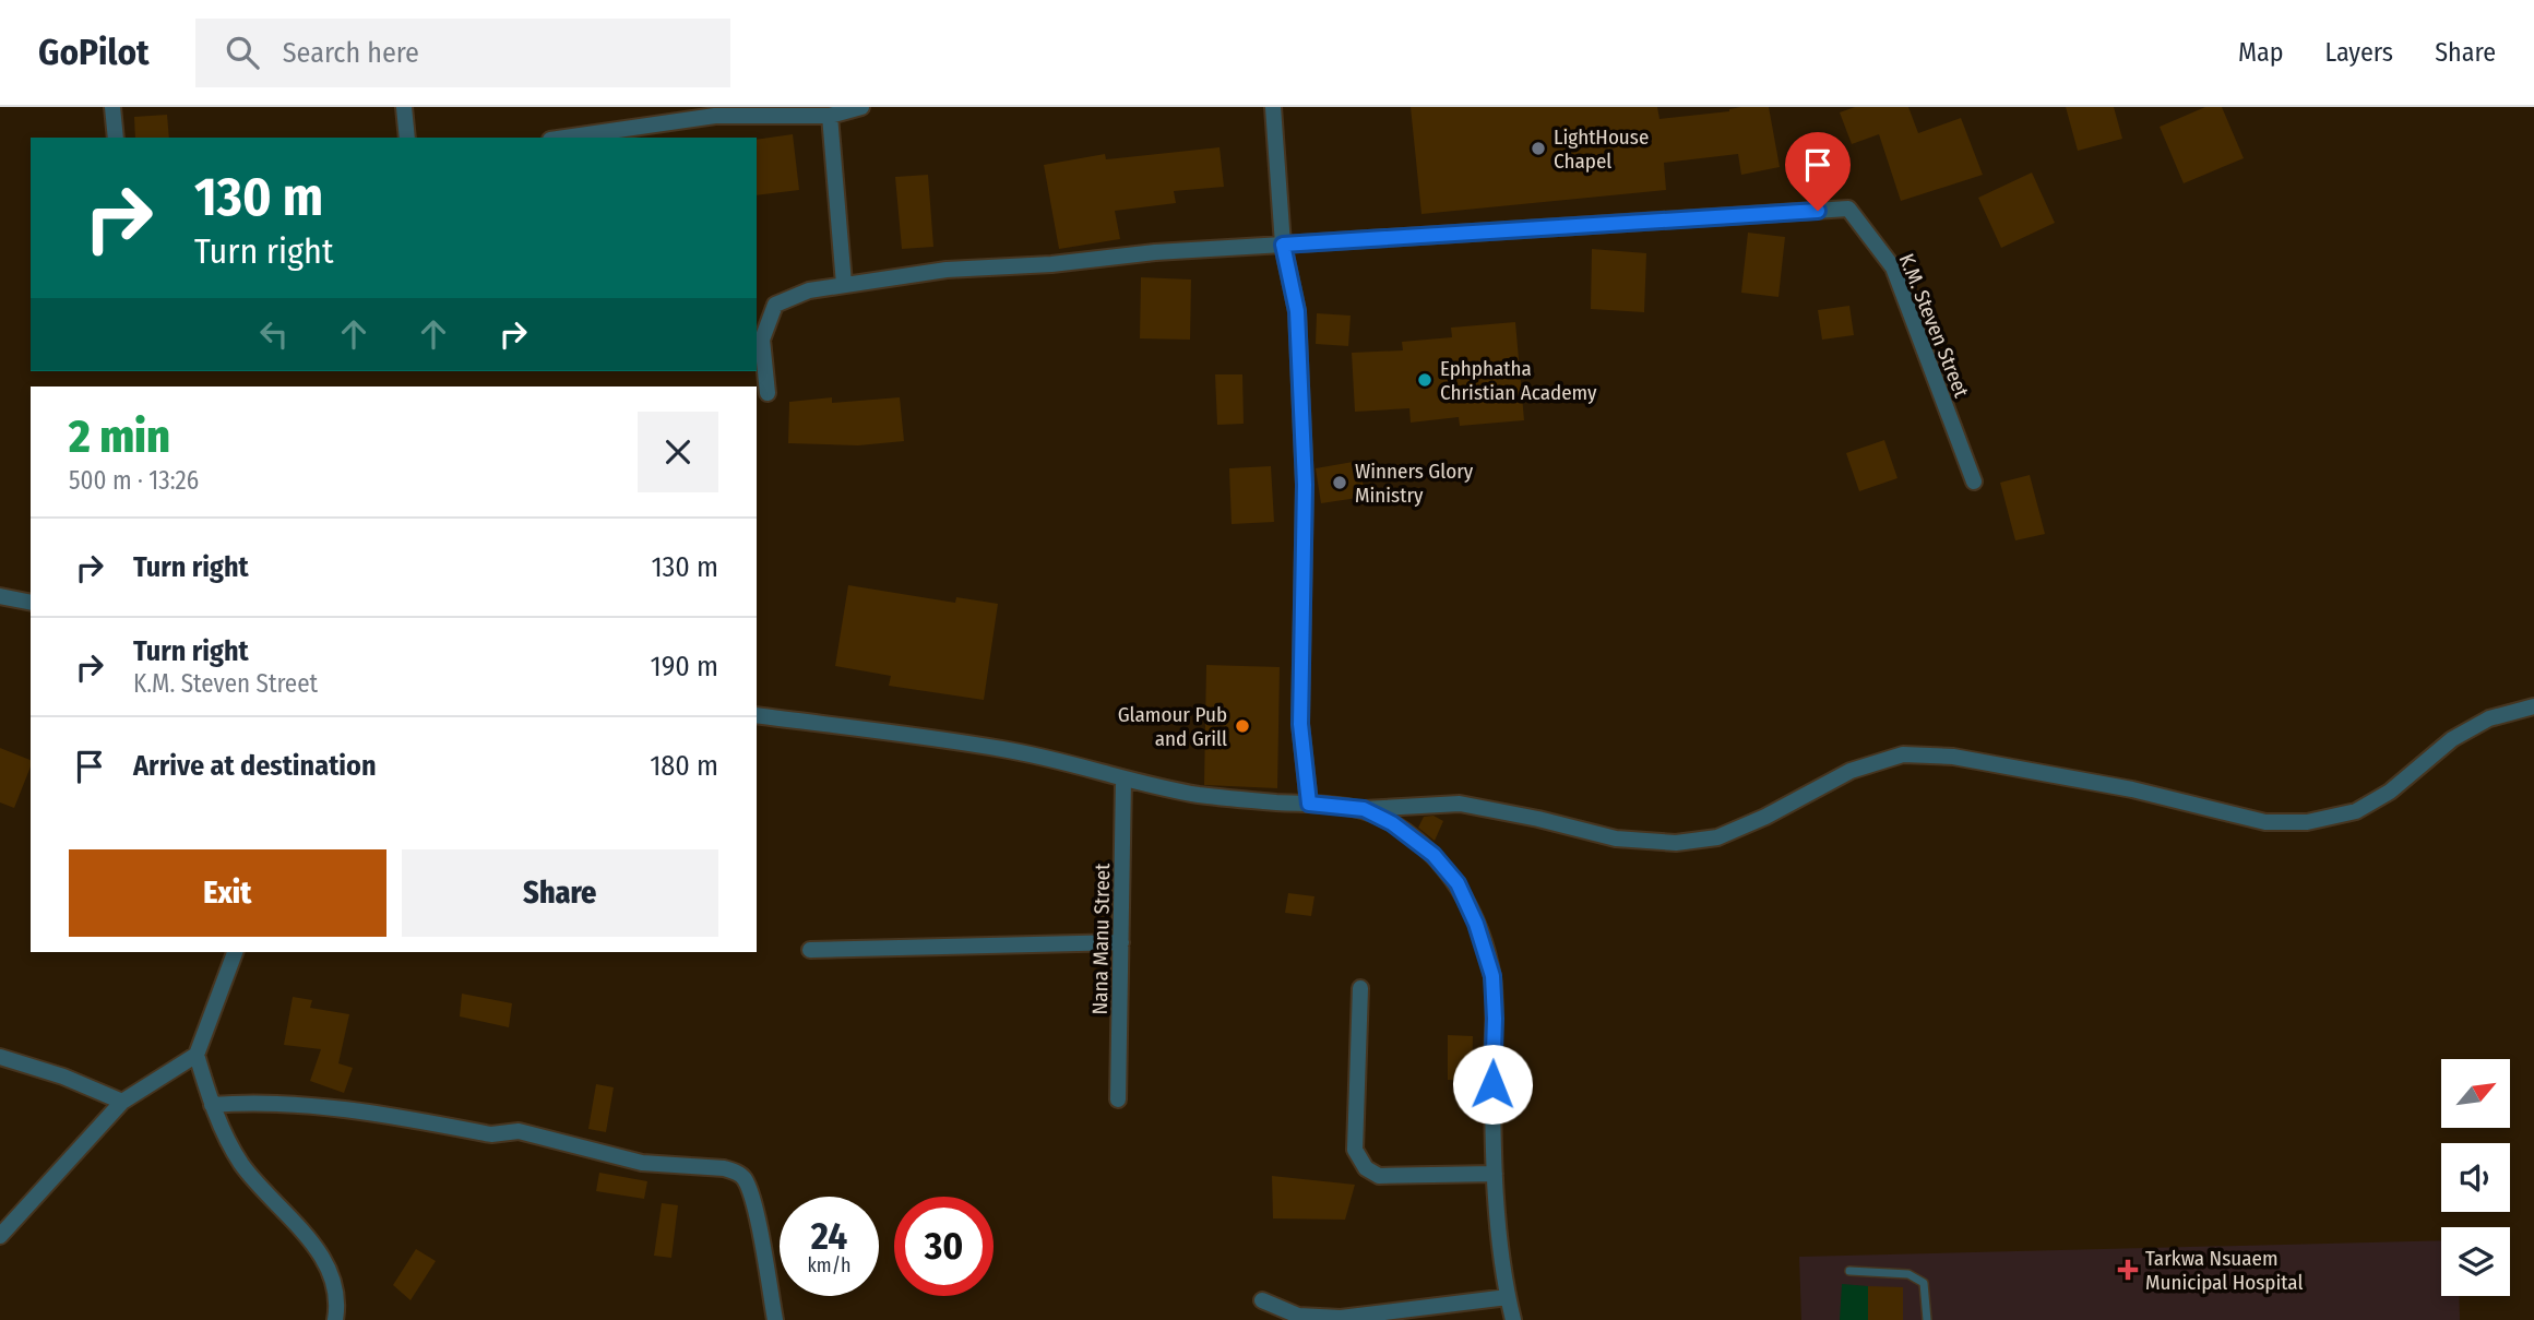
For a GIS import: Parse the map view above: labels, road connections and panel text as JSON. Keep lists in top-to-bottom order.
{
  "streets": {
    "street": ["K.M. Steven Street", "Nana Manu Street"]
  },
  "places": {
    "other": [
      "LightHouse Chapel",
      "Ephphatha Christian Academy",
      "Winners Glory Ministry",
      "Glamour Pub and Grill"
    ],
    "health": ["Tarkwa Nsuaem Municipal Hospital"]
  },
  "north": "top right",
  "page": {
    "header": "GoPilot",
    "search": "Search here",
    "nav": ["Map", "Layers", "Share"],
    "turn": ["130 m", "Turn right"],
    "heading": ["2 min", "500 m · 13:26"],
    "list": [
      {
        "name": "Turn right",
        "value": "130 m"
      },
      {
        "name": "Turn right",
        "note": "K.M. Steven Street",
        "value": "190 m"
      },
      {
        "name": "Arrive at destination",
        "value": "180 m"
      }
    ],
    "buttons": ["Exit", "Share"],
    "speed": "24 km/h",
    "limit": "30"
  }
}
